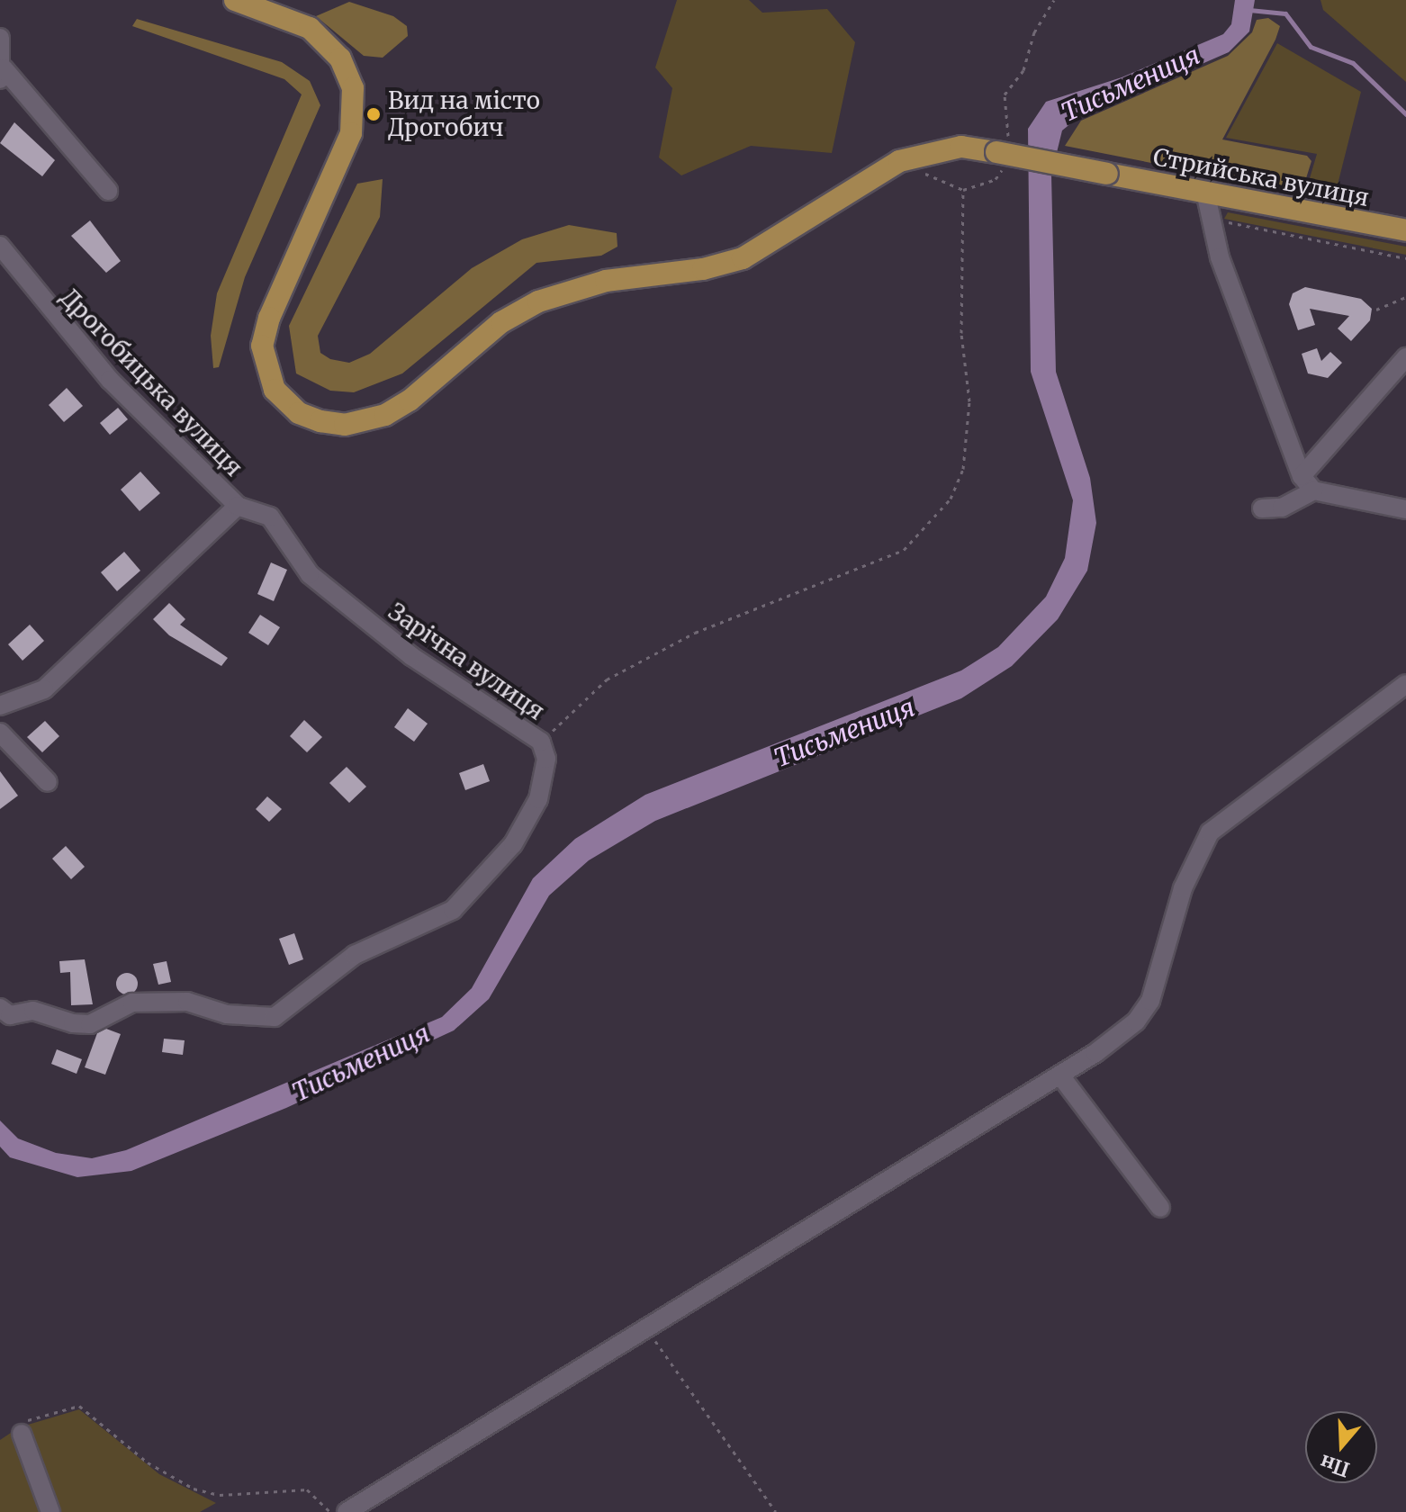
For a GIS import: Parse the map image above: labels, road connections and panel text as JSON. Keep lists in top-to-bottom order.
{
  "streets": {
    "main road": ["Стрийська вулиця"],
    "street": ["Дрогобицька вулиця", "Зарічна вулиця"]
  },
  "crossings": [
    ["Дрогобицька вулиця", "Зарічна вулиця"]
  ],
  "water": ["Тисьмениця"],
  "places": ["Вид на місто Дрогобич"],
  "north": "bottom"
}
